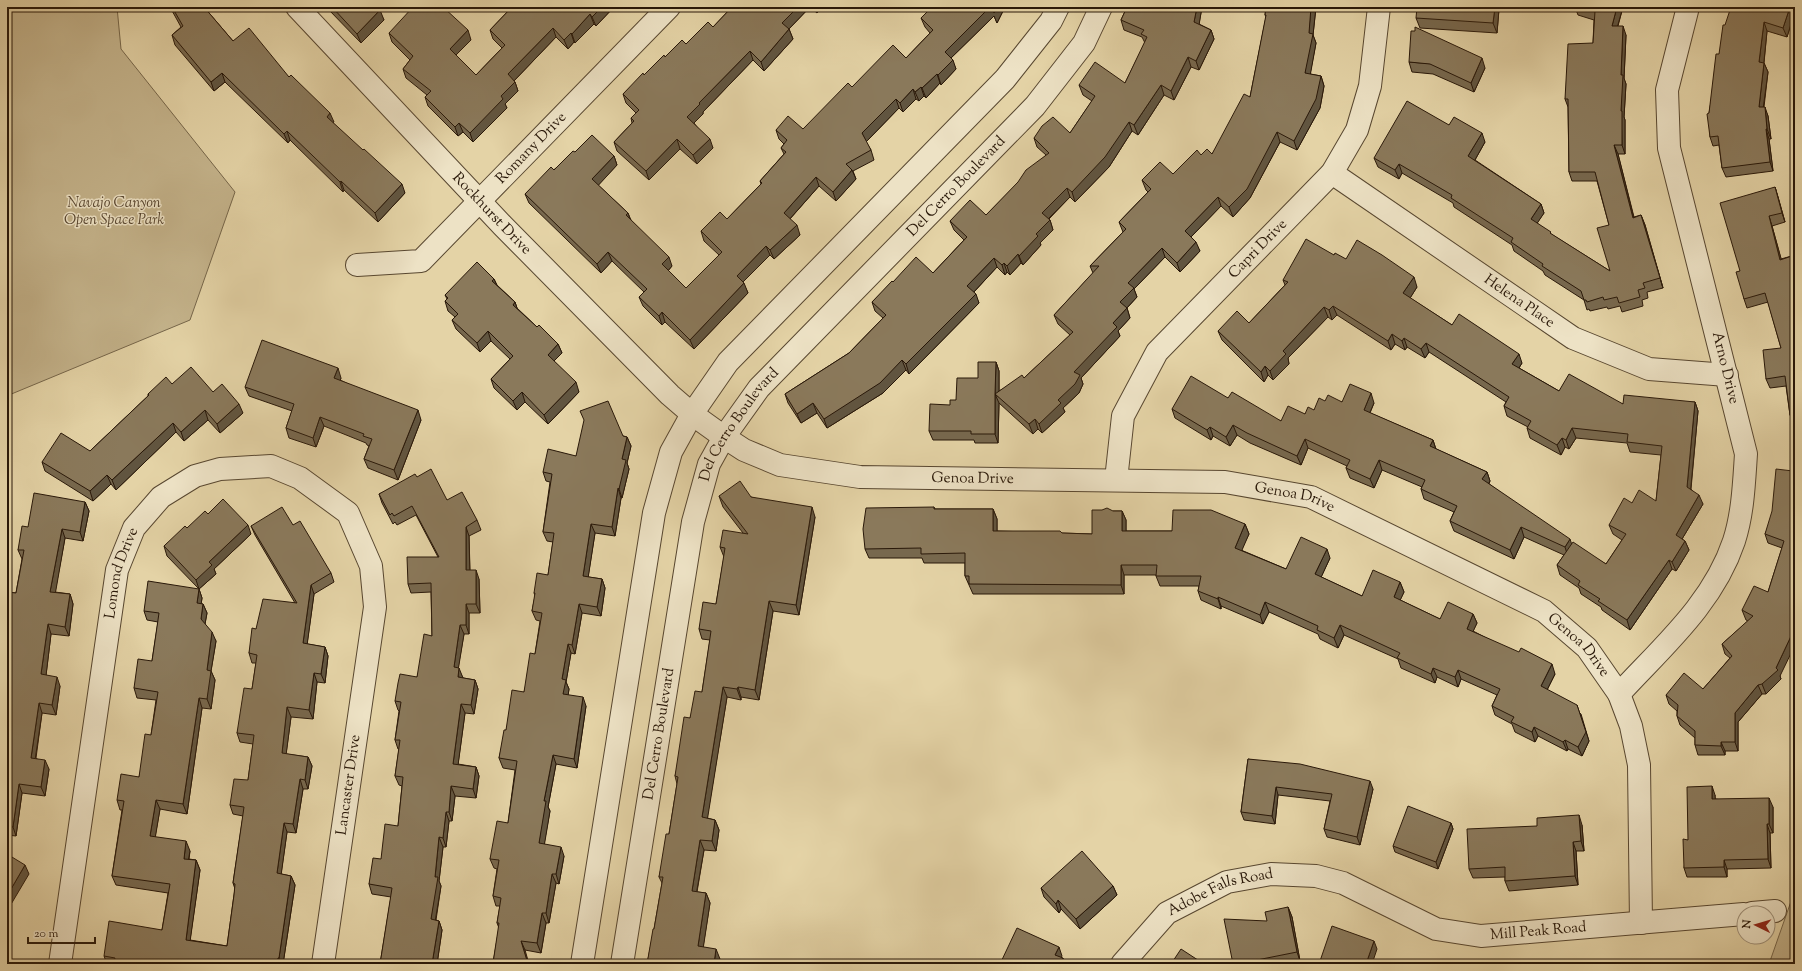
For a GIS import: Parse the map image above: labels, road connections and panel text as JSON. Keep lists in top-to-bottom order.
{
  "streets": {
    "street": [
      "Romany Drive",
      "Del Cerro Boulevard",
      "Rockhurst Drive",
      "Capri Drive",
      "Helena Place",
      "Arno Drive",
      "Genoa Drive",
      "Lomond Drive",
      "Lancaster Drive",
      "Adobe Falls Road",
      "Mill Peak Road"
    ]
  },
  "crossings": [
    ["Romany Drive", "Rockhurst Drive"],
    ["Del Cerro Boulevard", "Genoa Drive"],
    ["Rockhurst Drive", "Genoa Drive"],
    ["Capri Drive", "Helena Place"],
    ["Capri Drive", "Genoa Drive"],
    ["Helena Place", "Arno Drive"],
    ["Arno Drive", "Genoa Drive"],
    ["Genoa Drive", "Mill Peak Road"],
    ["Lomond Drive", "Lancaster Drive"],
    ["Adobe Falls Road", "Mill Peak Road"]
  ],
  "parks": ["Navajo Canyon Open Space Park"],
  "scale_bar": "20 m",
  "north": "left"
}
